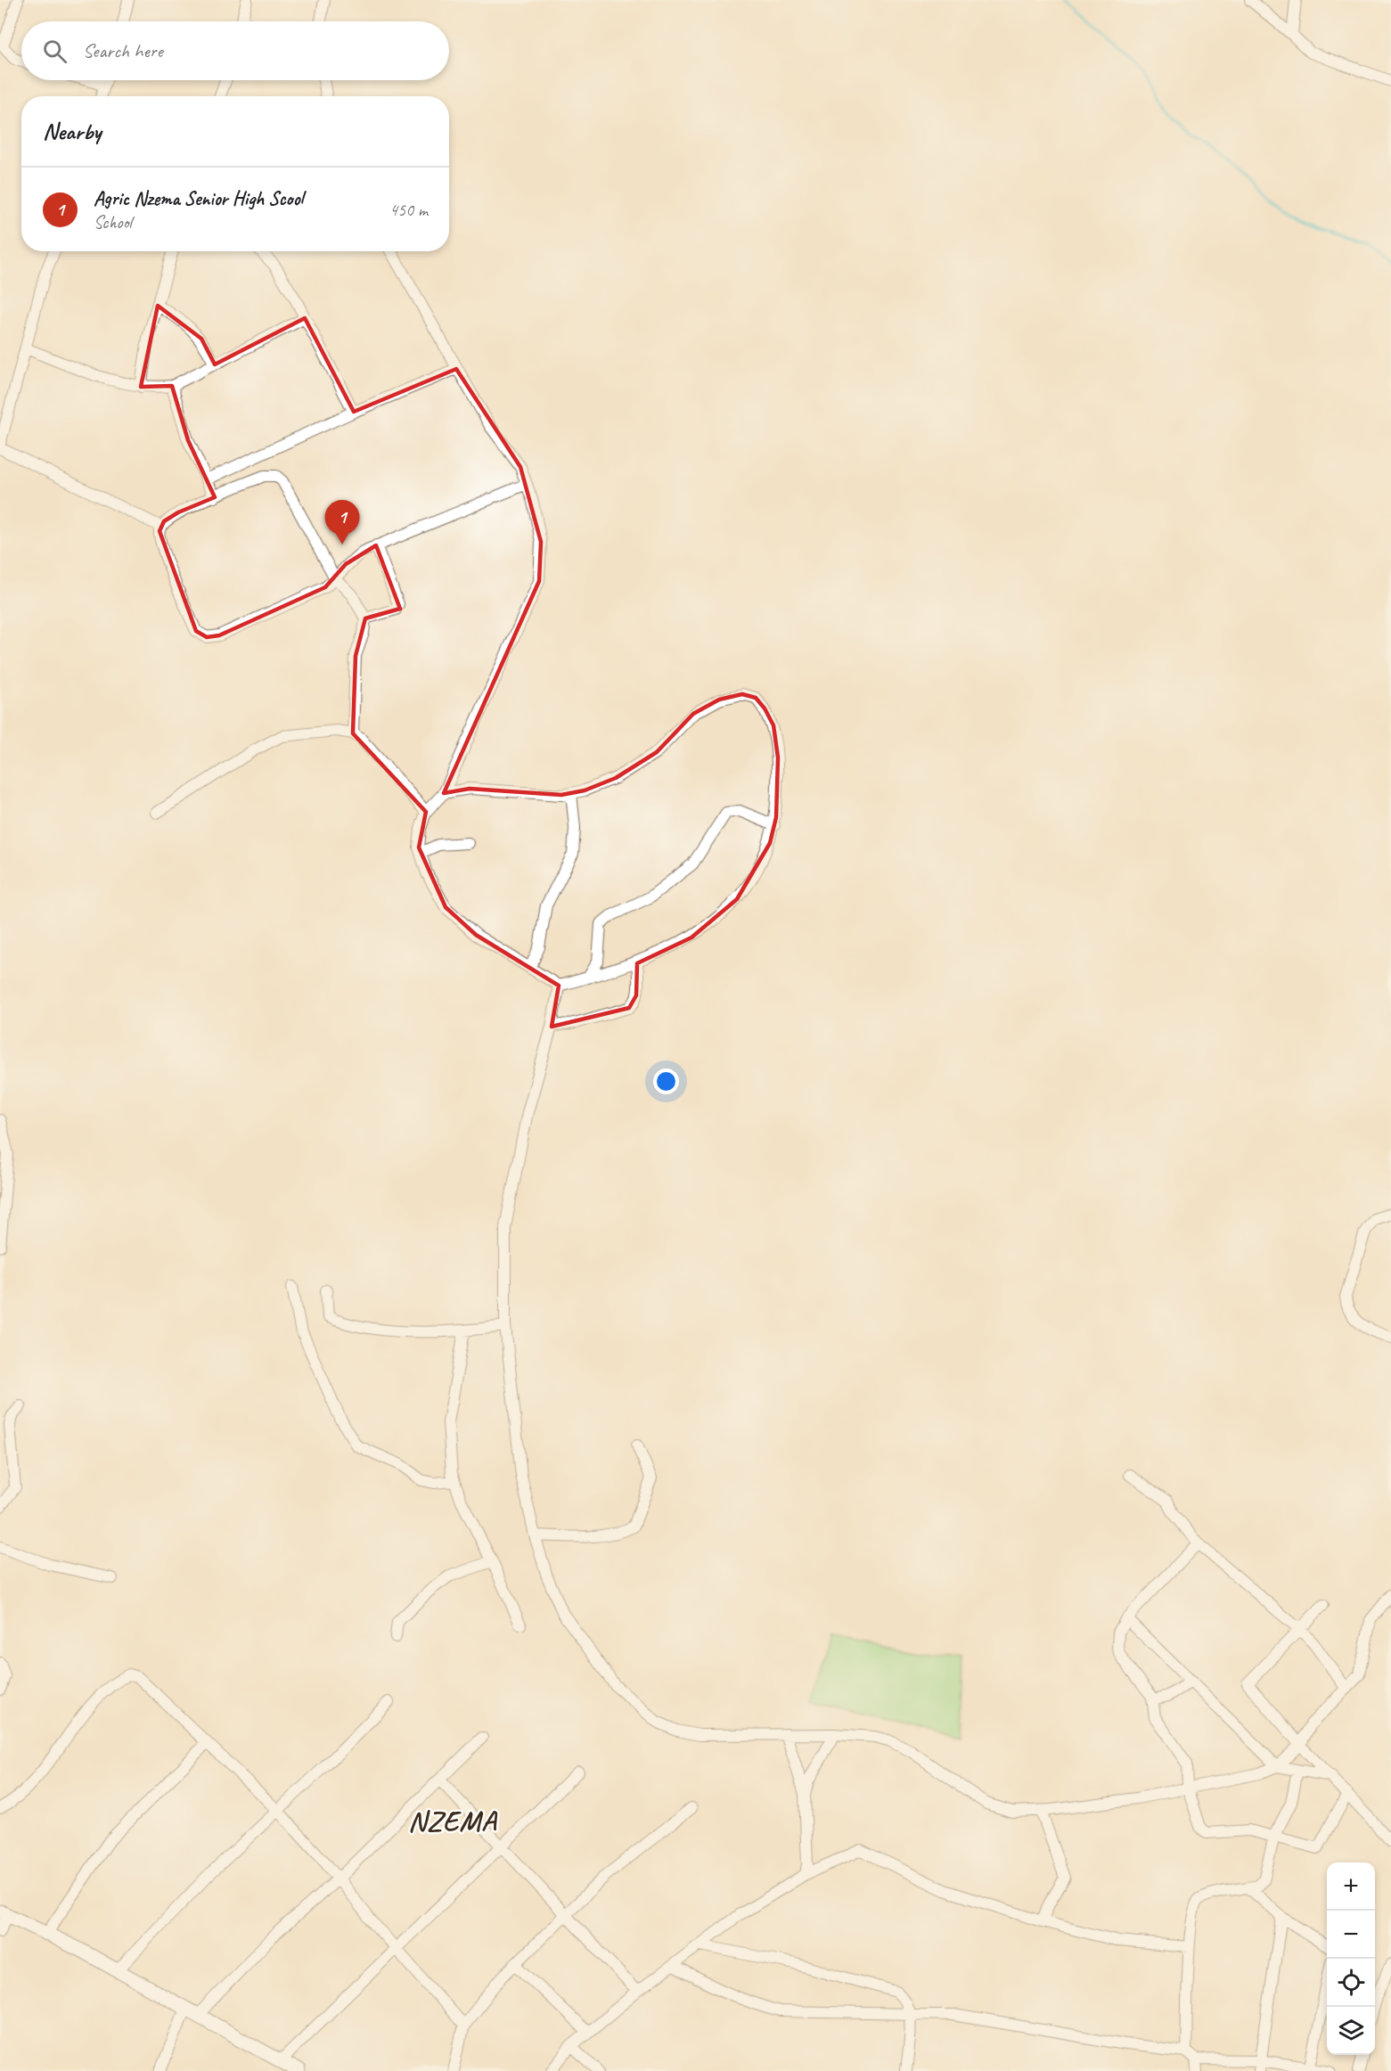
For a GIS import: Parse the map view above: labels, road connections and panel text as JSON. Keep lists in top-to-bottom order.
{
  "districts": ["NZEMA"],
  "page": {
    "search": "Search here",
    "heading": "Nearby",
    "list": [
      {
        "mark": "1",
        "name": "Agric Nzema Senior High Scool",
        "note": "School",
        "value": "450 m"
      }
    ],
    "pins": "1",
    "map_buttons": ["+", "−"]
  }
}
